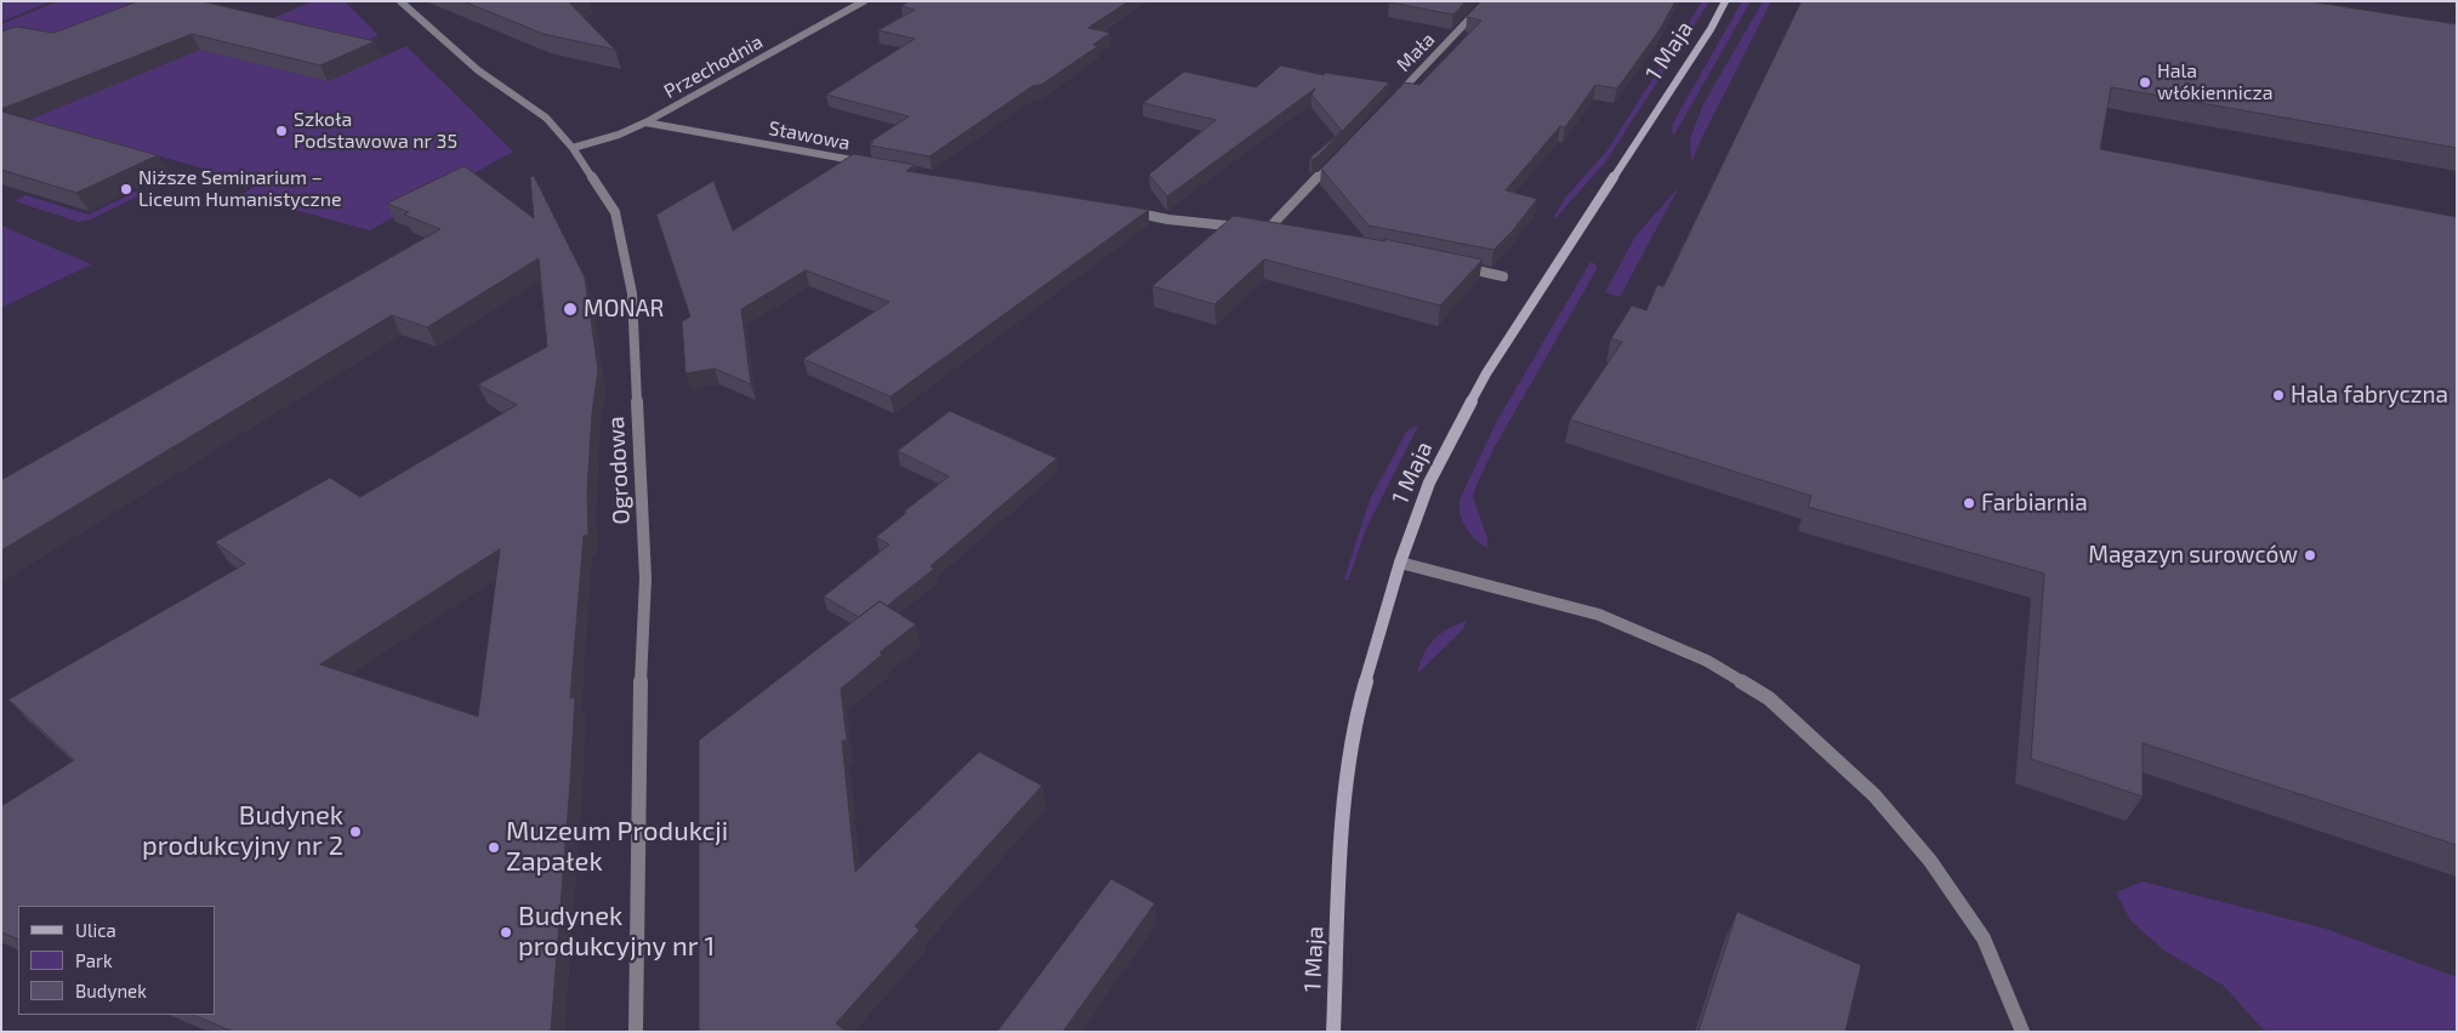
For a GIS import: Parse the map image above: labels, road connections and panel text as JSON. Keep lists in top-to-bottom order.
{
  "streets": {
    "main road": ["1 Maja"],
    "street": [
      "Mała",
      "Przechodnia",
      "Stawowa",
      "Ogrodowa"
    ]
  },
  "crossings": [
    ["Przechodnia", "Stawowa"],
    ["Przechodnia", "Ogrodowa"]
  ],
  "places": [
    "Hala włókiennicza",
    "Szkoła Podstawowa nr 35",
    "Niższe Seminarium – Liceum Humanistyczne",
    "MONAR",
    "Hala fabryczna",
    "Farbiarnia",
    "Magazyn surowców",
    "Budynek produkcyjny nr 2",
    "Muzeum Produkcji Zapałek",
    "Budynek produkcyjny nr 1"
  ],
  "legend": ["Ulica", "Park", "Budynek"]
}
